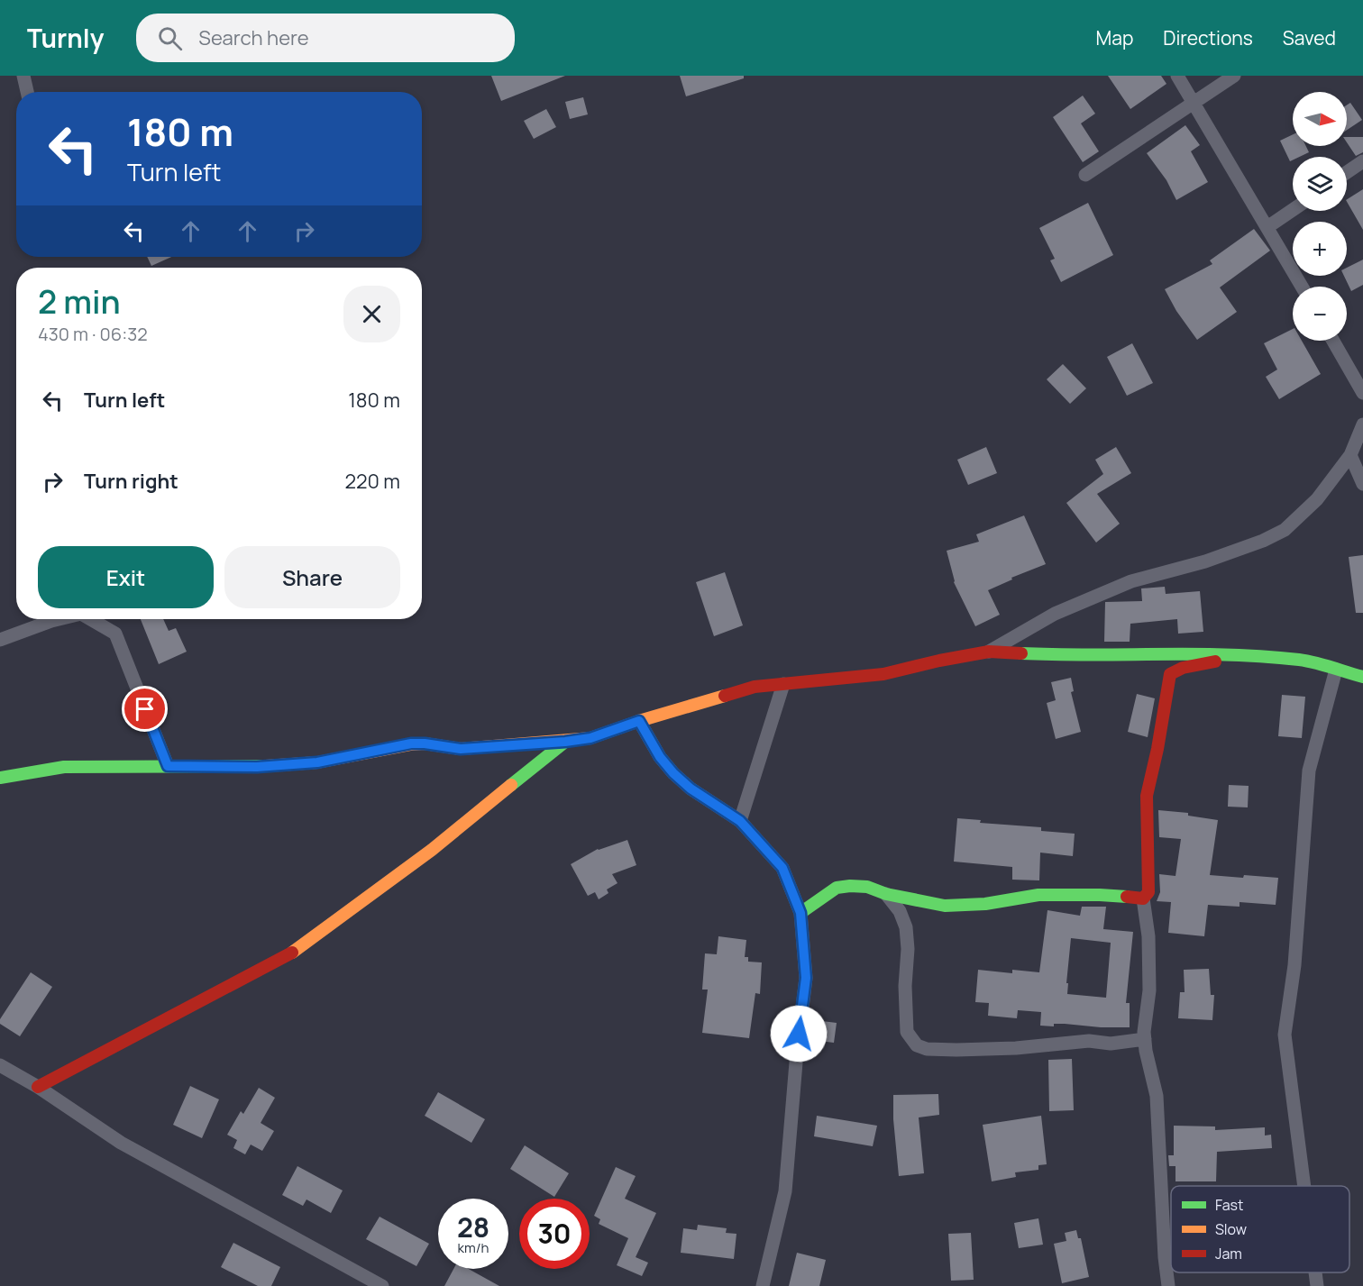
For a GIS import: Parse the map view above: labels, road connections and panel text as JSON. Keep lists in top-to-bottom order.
{
  "legend": ["Fast", "Slow", "Jam"],
  "north": "right",
  "page": {
    "header": "Turnly",
    "search": "Search here",
    "nav": ["Map", "Directions", "Saved"],
    "map_buttons": ["+", "−"],
    "turn": ["180 m", "Turn left"],
    "heading": ["2 min", "430 m · 06:32"],
    "list": [
      {
        "name": "Turn left",
        "value": "180 m"
      },
      {
        "name": "Turn right",
        "value": "220 m"
      }
    ],
    "buttons": ["Exit", "Share"],
    "speed": "28 km/h",
    "limit": "30"
  }
}
